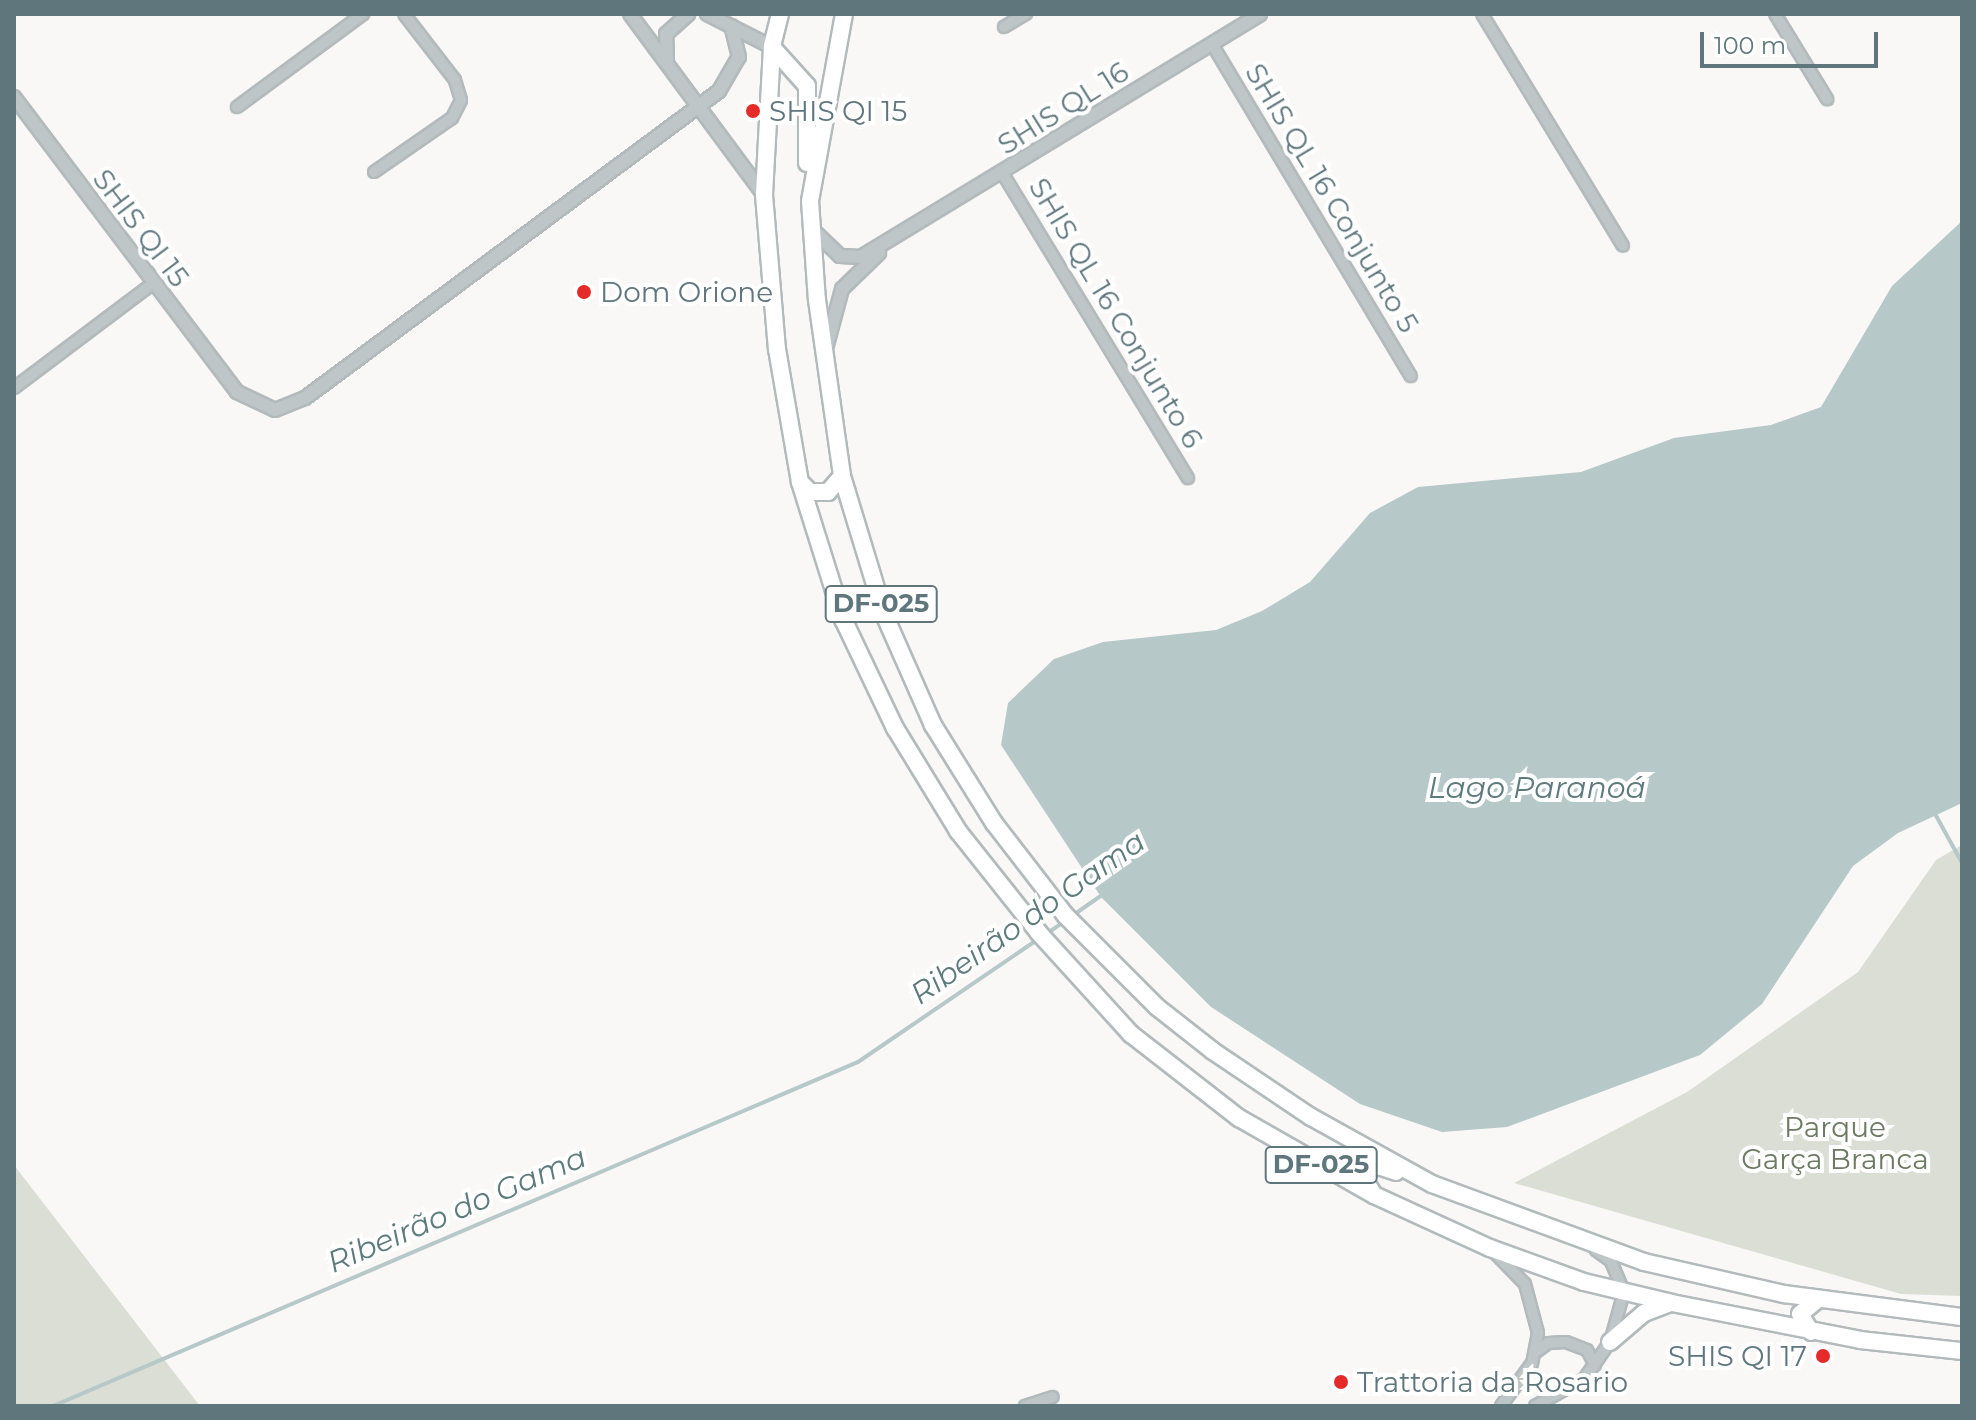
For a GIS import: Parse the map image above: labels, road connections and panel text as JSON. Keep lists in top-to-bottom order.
{
  "streets": {
    "main road": ["DF-025"],
    "street": [
      "SHIS QL 16",
      "SHIS QL 16 Conjunto 5",
      "SHIS QI 15",
      "SHIS QL 16 Conjunto 6"
    ]
  },
  "crossings": [
    ["SHIS QL 16", "SHIS QL 16 Conjunto 5"],
    ["SHIS QL 16", "SHIS QL 16 Conjunto 6"],
    ["SHIS QL 16", "DF-025"]
  ],
  "water": ["Lago Paranoá", "Ribeirão do Gama"],
  "parks": ["Parque Garça Branca"],
  "places": [
    "SHIS QI 15",
    "Dom Orione",
    "SHIS QI 17",
    "Trattoria da Rosario"
  ],
  "scale_bar": "100 m"
}
